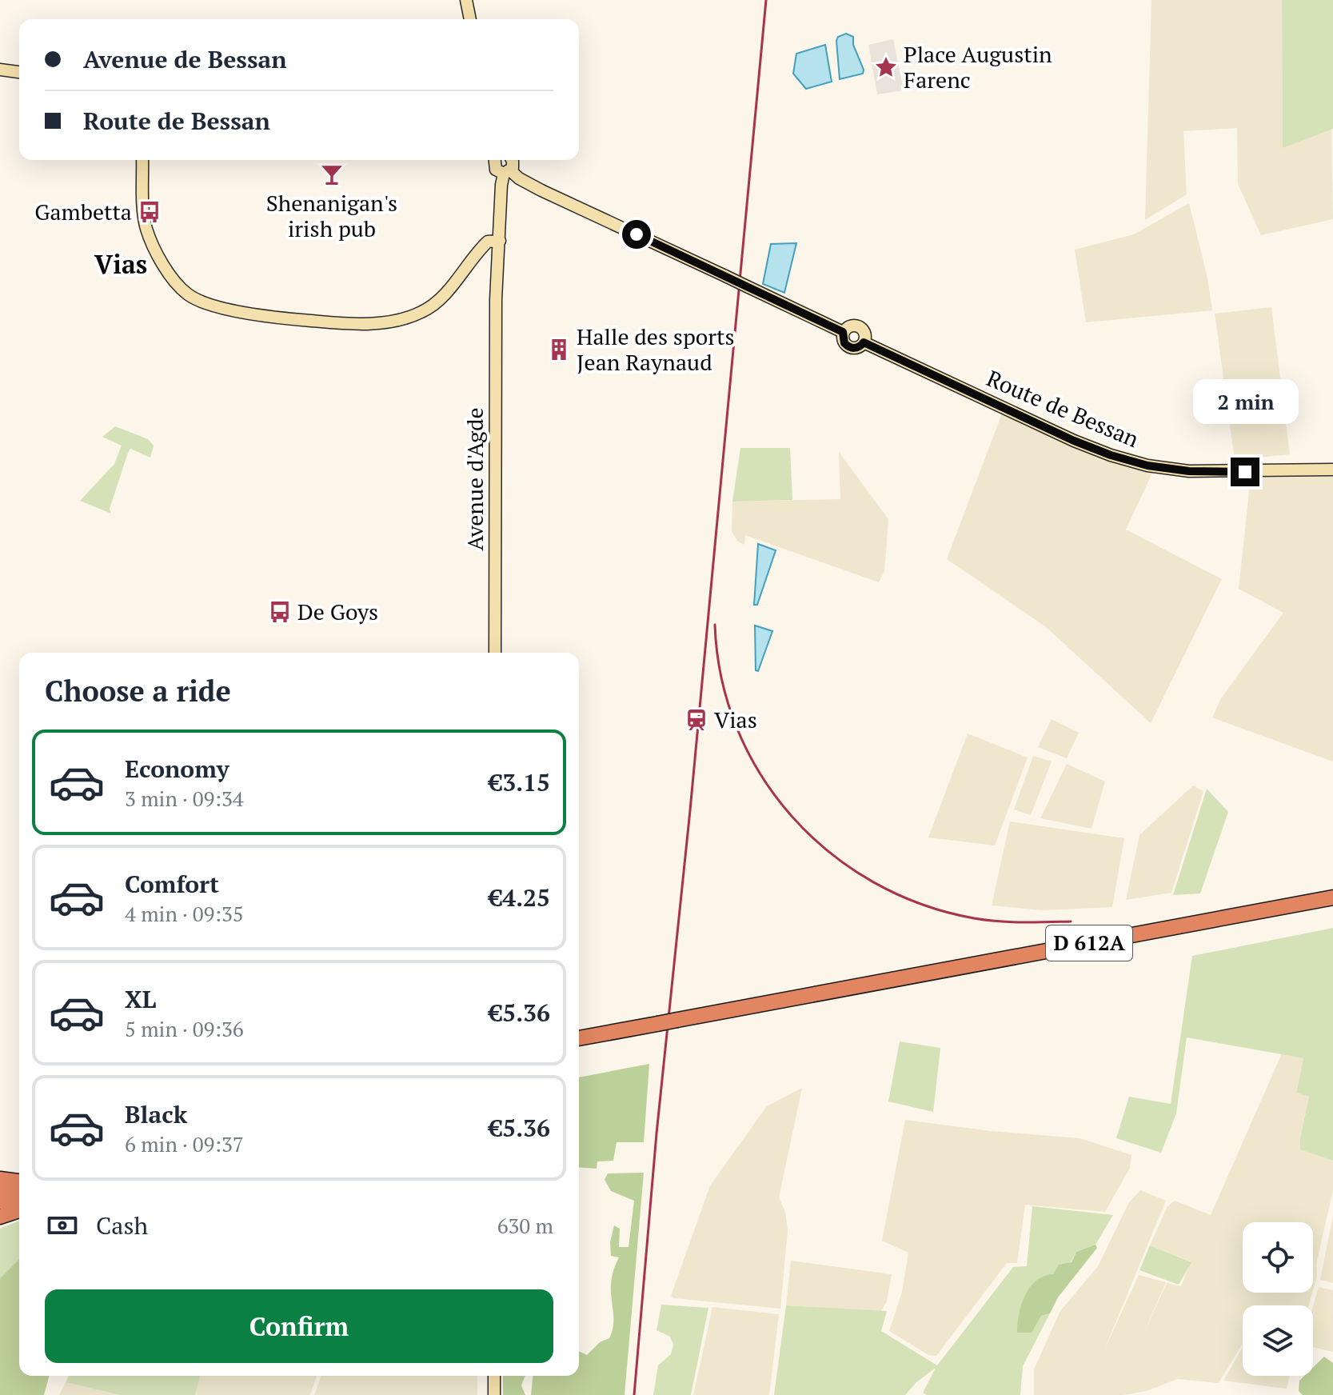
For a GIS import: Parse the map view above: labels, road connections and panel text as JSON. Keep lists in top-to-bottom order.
{
  "streets": {
    "highway": ["D 612A"],
    "street": ["Route de Bessan", "Avenue d'Agde"]
  },
  "crossings": [
    ["Route de Bessan", "Avenue d'Agde"]
  ],
  "districts": ["Vias"],
  "places": {
    "place": ["Place Augustin Farenc"],
    "bar": ["Shenanigan's irish pub"],
    "bus stop": ["Gambetta", "De Goys"],
    "building": ["Halle des sports Jean Raynaud"],
    "station": ["Vias"]
  },
  "page": {
    "banner": ["Avenue de Bessan", "Route de Bessan"],
    "bubble": "2 min",
    "heading": "Choose a ride",
    "list": [
      {
        "name": "Economy",
        "note": "3 min · 09:34",
        "value": "€3.15"
      },
      {
        "name": "Comfort",
        "note": "4 min · 09:35",
        "value": "€4.25"
      },
      {
        "name": "XL",
        "note": "5 min · 09:36",
        "value": "€5.36"
      },
      {
        "name": "Black",
        "note": "6 min · 09:37",
        "value": "€5.36"
      }
    ],
    "pay": ["Cash", "630 m"],
    "buttons": "Confirm"
  }
}
